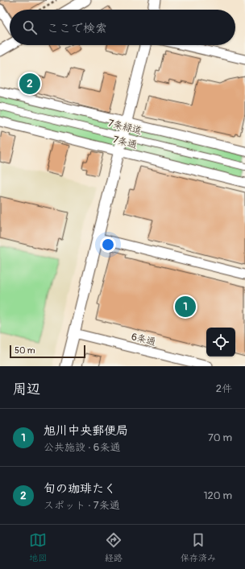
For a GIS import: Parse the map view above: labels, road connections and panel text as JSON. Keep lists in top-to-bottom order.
{
  "streets": {
    "street": ["7条緑道", "7条通", "6条通"]
  },
  "scale_bar": "50 m",
  "page": {
    "search": "ここで検索",
    "pins": ["2", "1"],
    "scale": "50 m",
    "heading": ["周辺", "2件"],
    "list": [
      {
        "mark": "1",
        "name": "旭川中央郵便局",
        "note": "公共施設 · 6条通",
        "value": "70 m"
      },
      {
        "mark": "2",
        "name": "旬の珈琲たく",
        "note": "スポット · 7条通",
        "value": "120 m"
      }
    ],
    "nav": ["地図", "経路", "保存済み"]
  }
}
